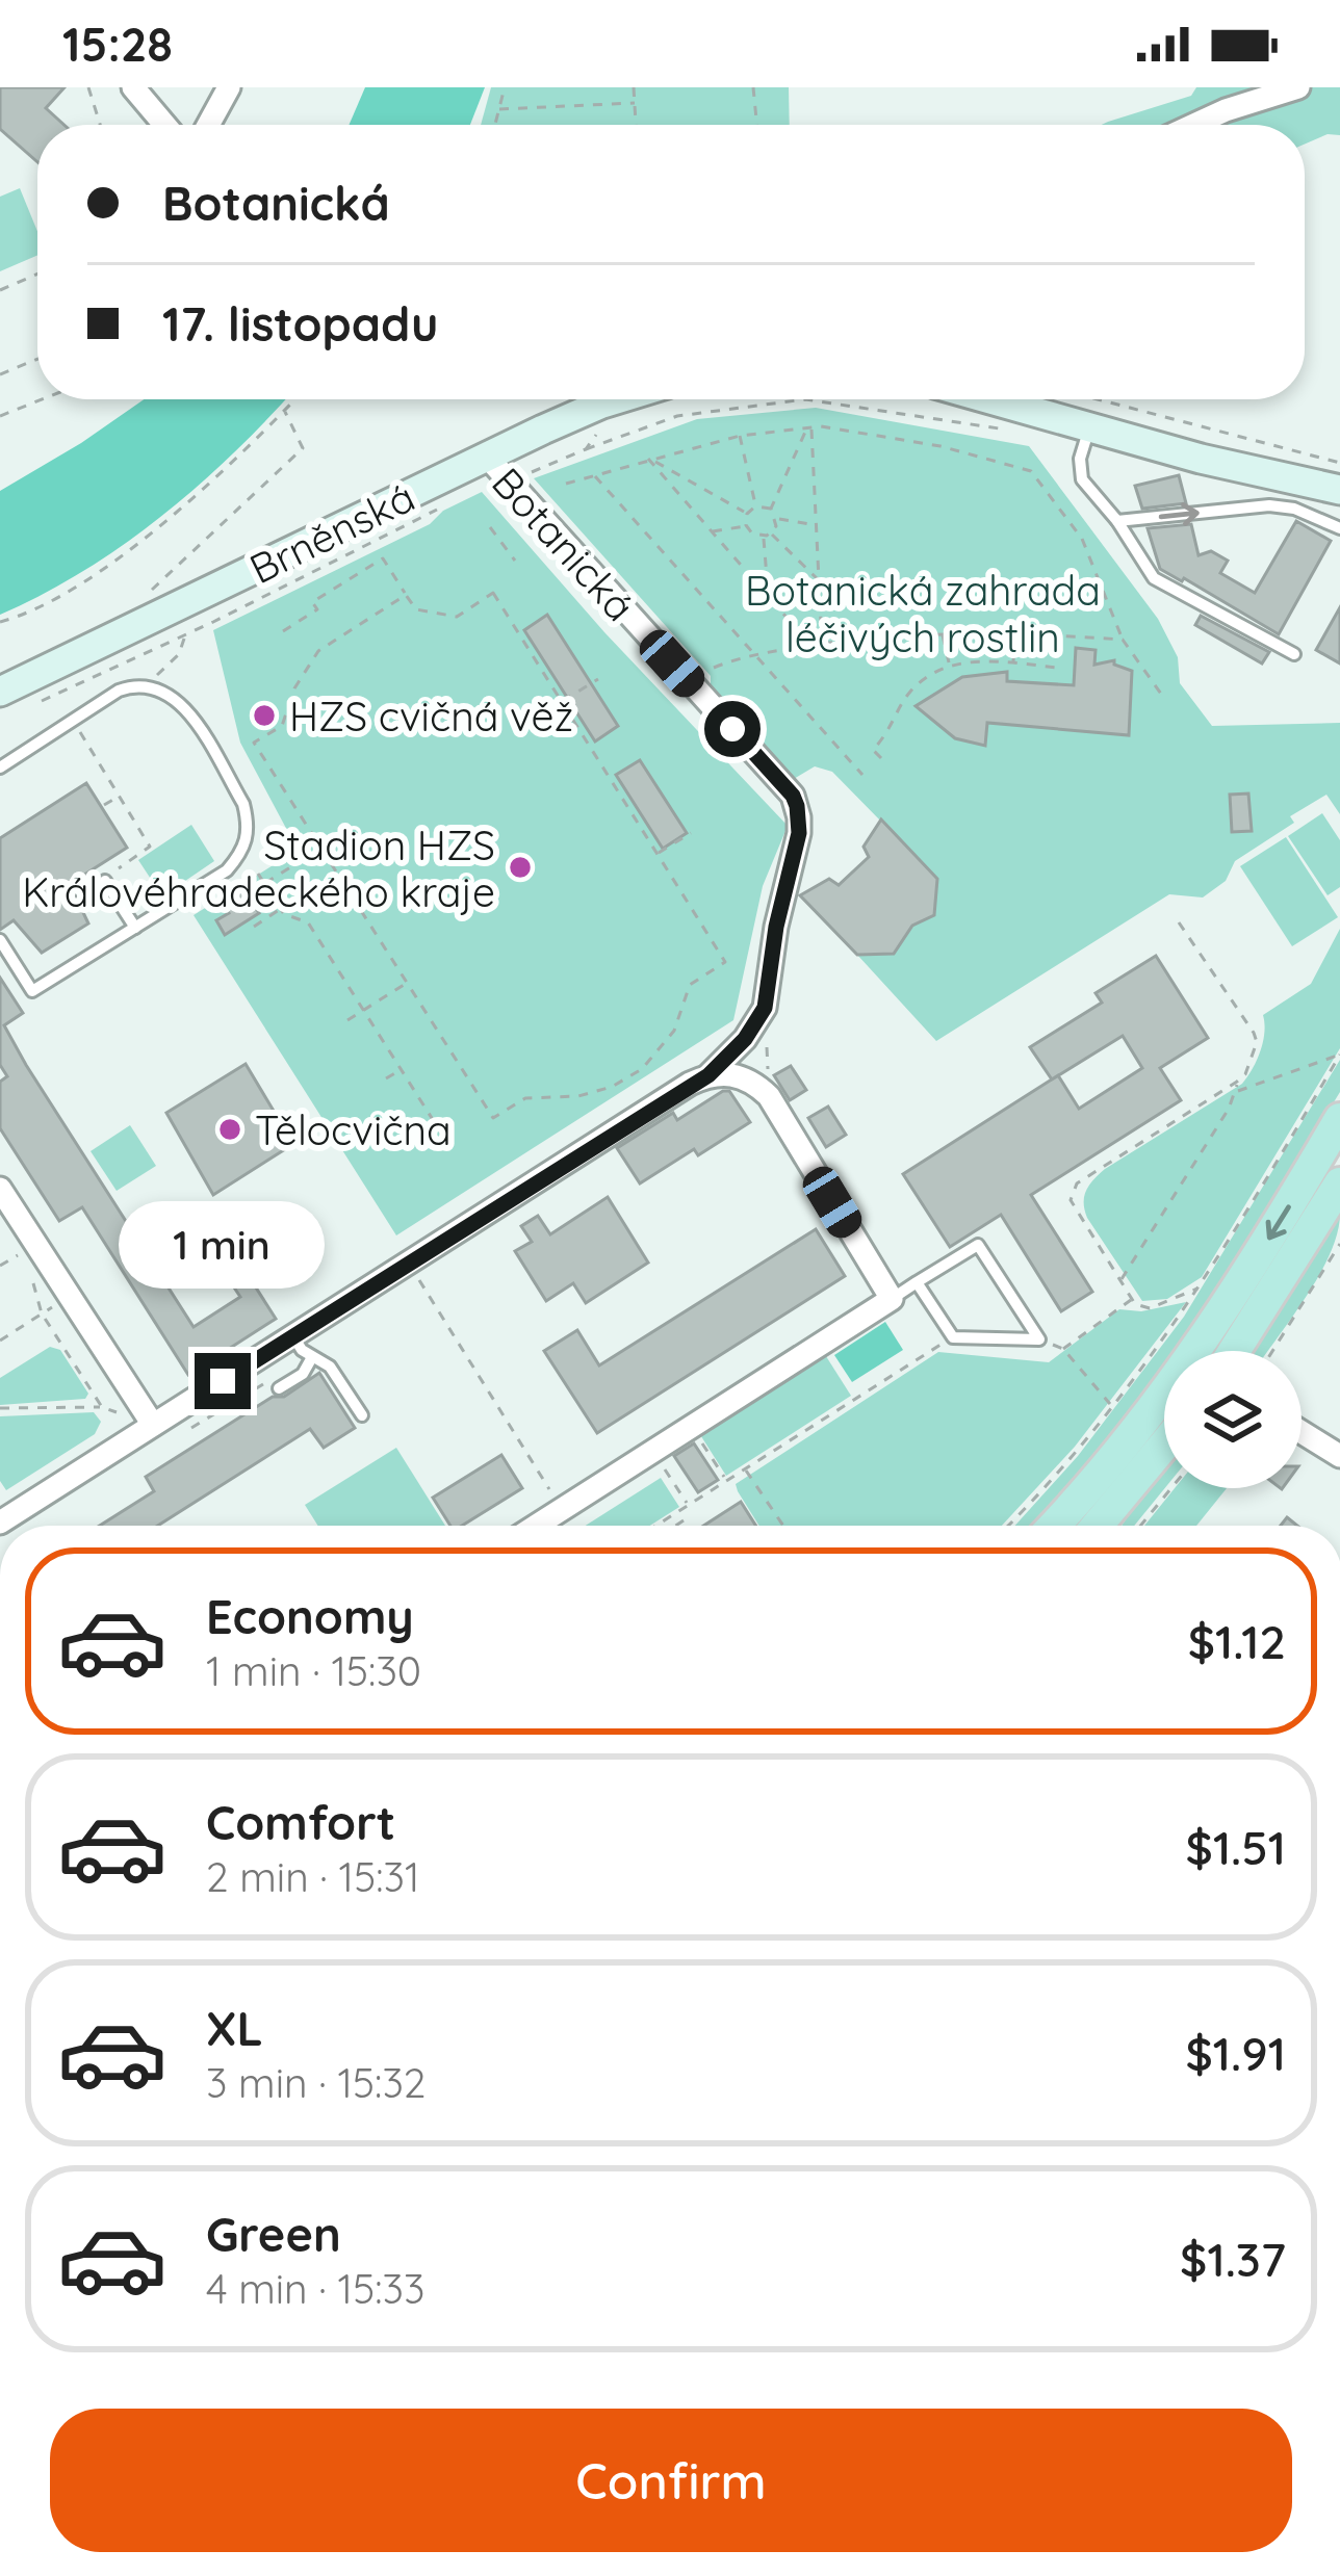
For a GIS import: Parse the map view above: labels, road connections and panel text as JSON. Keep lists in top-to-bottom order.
{
  "streets": {
    "street": ["Brněnská", "Botanická"]
  },
  "crossings": [
    ["Brněnská", "Botanická"]
  ],
  "parks": ["Botanická zahrada léčivých rostlin"],
  "places": ["HZS cvičná věž", "Stadion HZS Královéhradeckého kraje", "Tělocvična"],
  "page": {
    "status": "15:28",
    "banner": ["Botanická", "17. listopadu"],
    "bubble": "1 min",
    "list": [
      {
        "name": "Economy",
        "note": "1 min · 15:30",
        "value": "$1.12"
      },
      {
        "name": "Comfort",
        "note": "2 min · 15:31",
        "value": "$1.51"
      },
      {
        "name": "XL",
        "note": "3 min · 15:32",
        "value": "$1.91"
      },
      {
        "name": "Green",
        "note": "4 min · 15:33",
        "value": "$1.37"
      }
    ],
    "buttons": "Confirm"
  }
}
